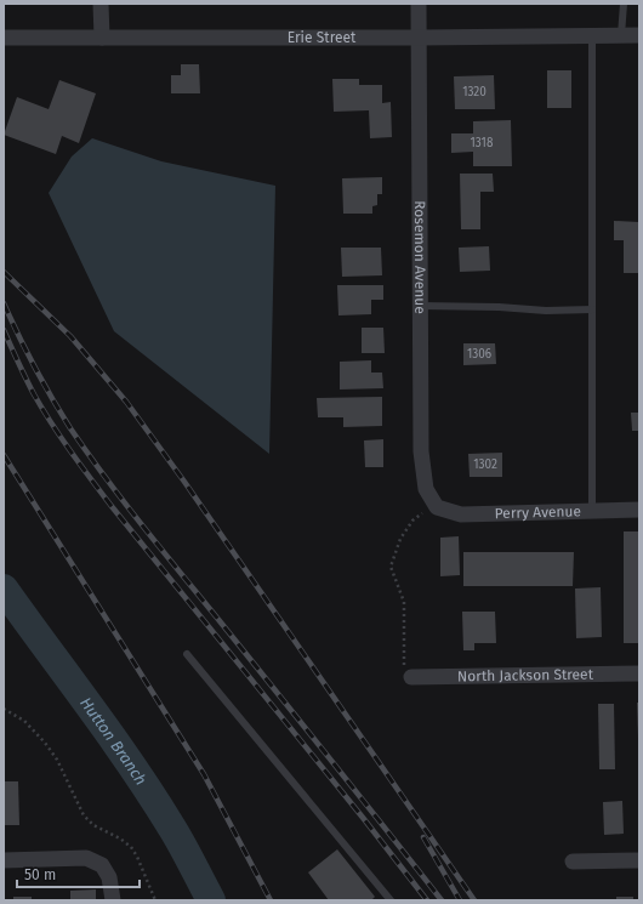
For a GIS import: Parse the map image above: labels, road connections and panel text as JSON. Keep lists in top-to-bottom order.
{
  "streets": {
    "street": [
      "Erie Street",
      "Rosemon Avenue",
      "Perry Avenue",
      "North Jackson Street"
    ]
  },
  "crossings": [
    ["Erie Street", "Rosemon Avenue"],
    ["Rosemon Avenue", "Perry Avenue"]
  ],
  "water": ["Hutton Branch"],
  "house_numbers": [
    "1320",
    "1318",
    "1306",
    "1302"
  ],
  "scale_bar": "50 m"
}
